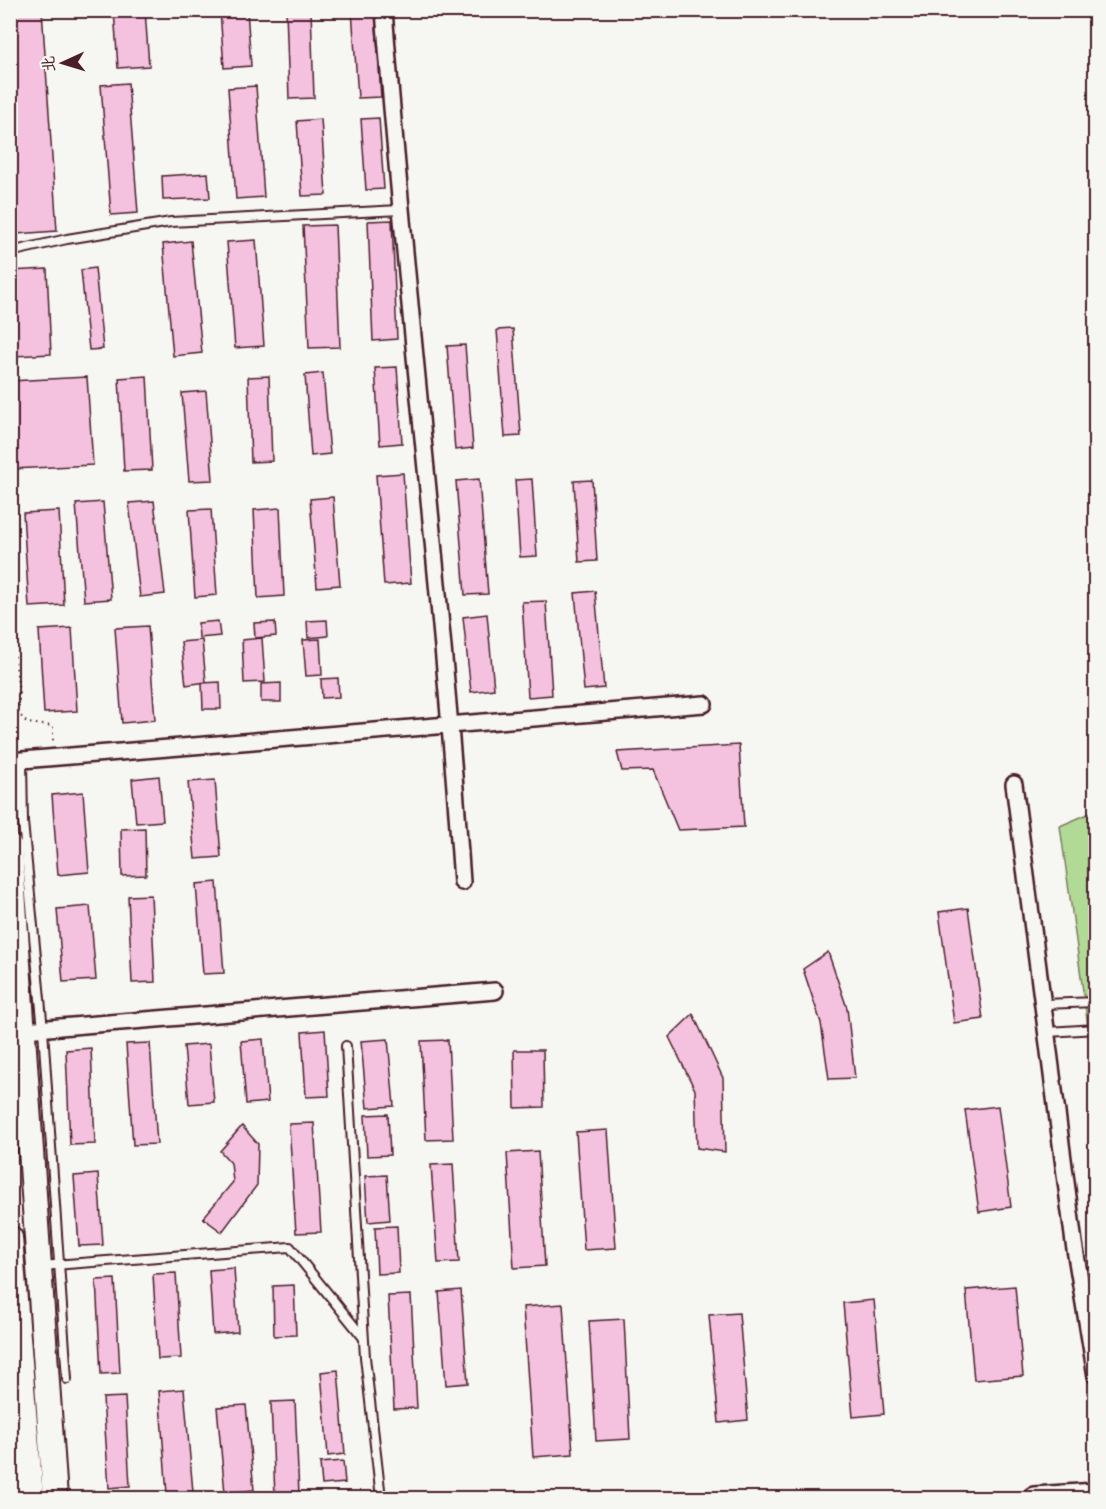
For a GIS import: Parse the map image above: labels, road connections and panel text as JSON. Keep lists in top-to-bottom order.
{
  "north": "left"
}
